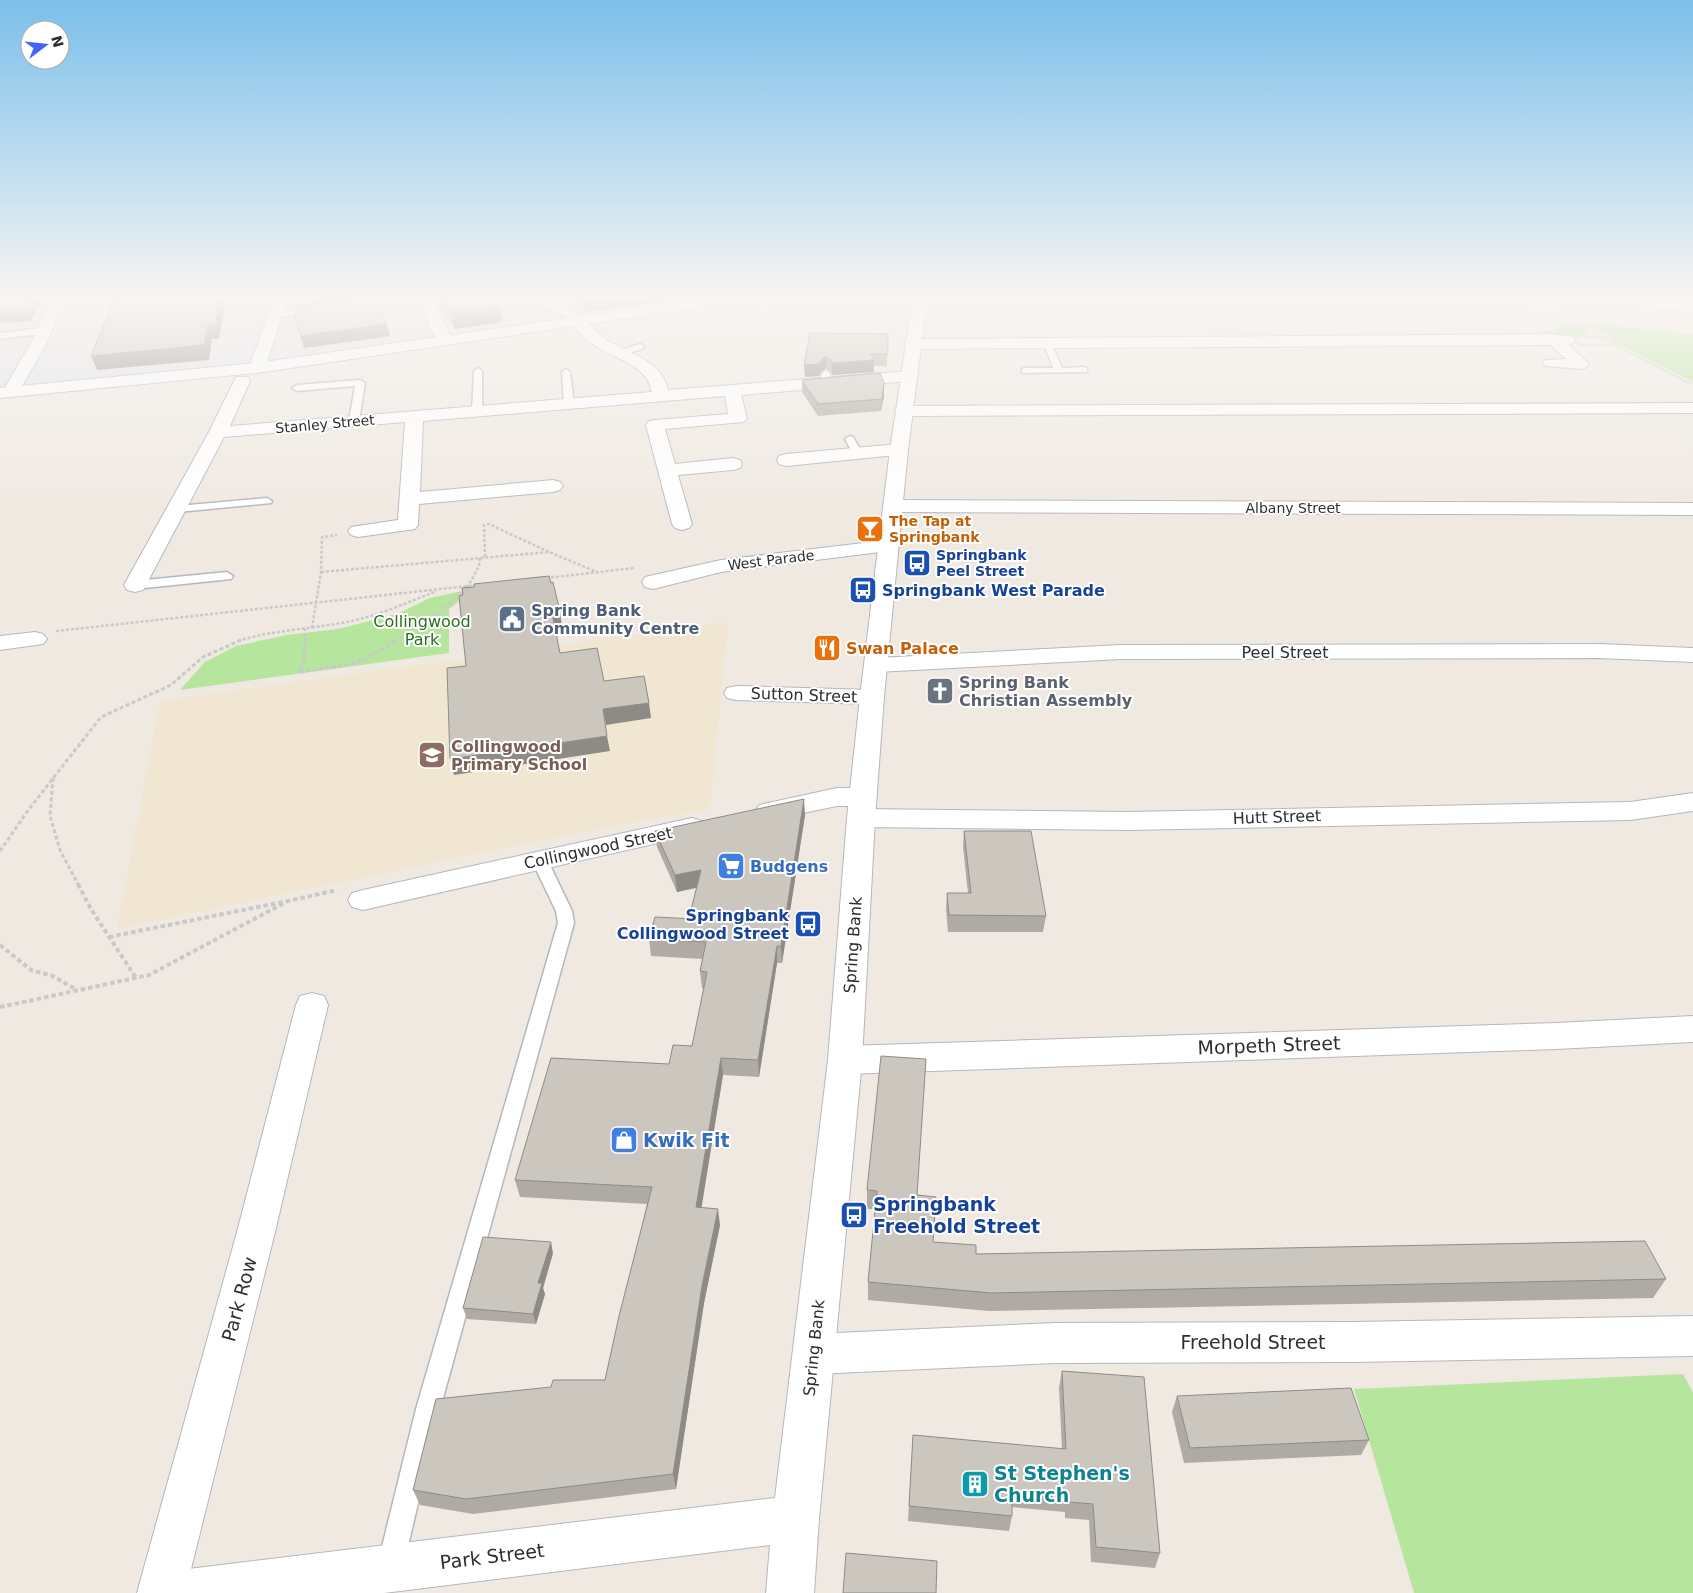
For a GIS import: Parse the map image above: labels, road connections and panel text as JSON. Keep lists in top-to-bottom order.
{
  "streets": {
    "street": [
      "Stanley Street",
      "Albany Street",
      "West Parade",
      "Peel Street",
      "Sutton Street",
      "Hutt Street",
      "Collingwood Street",
      "Spring Bank",
      "Morpeth Street",
      "Park Row",
      "Freehold Street",
      "Park Street"
    ]
  },
  "crossings": [
    ["Stanley Street", "Spring Bank"],
    ["Albany Street", "Spring Bank"],
    ["West Parade", "Spring Bank"],
    ["Peel Street", "Spring Bank"],
    ["Sutton Street", "Spring Bank"],
    ["Hutt Street", "Spring Bank"],
    ["Spring Bank", "Morpeth Street"],
    ["Spring Bank", "Freehold Street"],
    ["Spring Bank", "Park Street"]
  ],
  "parks": ["Collingwood Park"],
  "places": {
    "bar": ["The Tap at Springbank"],
    "bus stop": [
      "Springbank Peel Street",
      "Springbank West Parade",
      "Springbank Collingwood Street",
      "Springbank Freehold Street"
    ],
    "public building": ["Spring Bank Community Centre"],
    "restaurant": ["Swan Palace"],
    "church": ["Spring Bank Christian Assembly"],
    "school or university": ["Collingwood Primary School"],
    "supermarket": ["Budgens"],
    "shop": ["Kwik Fit"],
    "building": ["St Stephen's Church"]
  },
  "north": "right"
}
